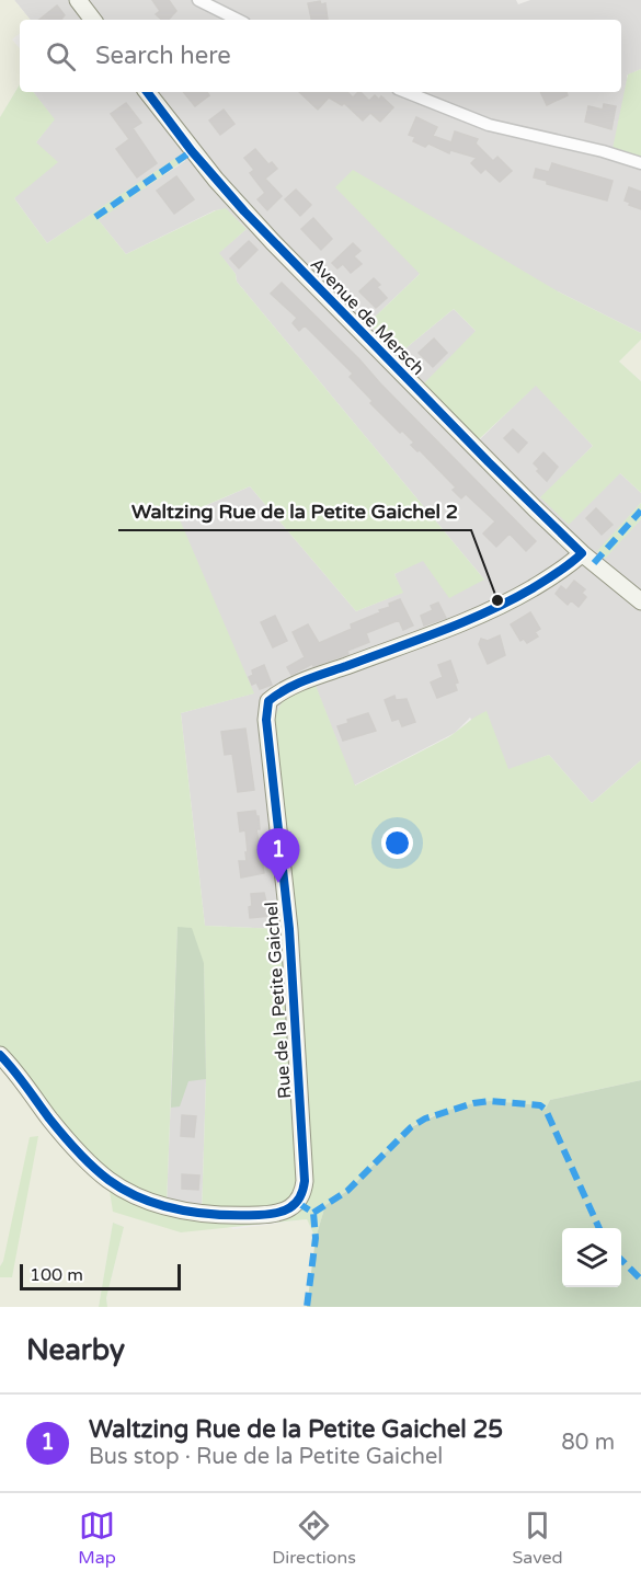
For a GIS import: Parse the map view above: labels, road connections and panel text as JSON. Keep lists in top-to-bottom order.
{
  "streets": {
    "street": ["Avenue de Mersch", "Rue de la Petite Gaichel"]
  },
  "crossings": [
    ["Avenue de Mersch", "Rue de la Petite Gaichel"]
  ],
  "places": ["Waltzing Rue de la Petite Gaichel 2"],
  "scale_bar": "100 m",
  "page": {
    "search": "Search here",
    "pins": "1",
    "scale": "100 m",
    "heading": "Nearby",
    "list": [
      {
        "mark": "1",
        "name": "Waltzing Rue de la Petite Gaichel 25",
        "note": "Bus stop · Rue de la Petite Gaichel",
        "value": "80 m"
      }
    ],
    "nav": ["Map", "Directions", "Saved"]
  }
}
